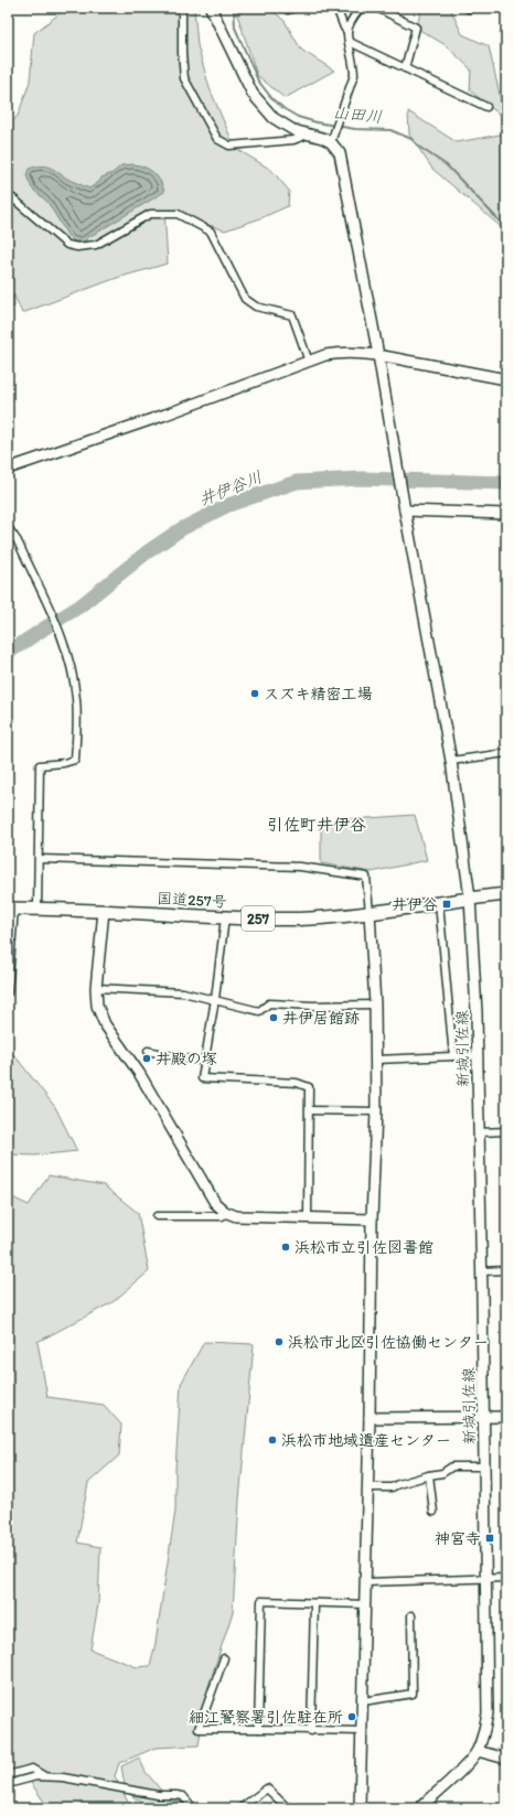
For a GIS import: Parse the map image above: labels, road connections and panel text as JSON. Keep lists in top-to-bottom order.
{
  "streets": {
    "highway": ["国道257号", "257"],
    "street": ["新城引佐線"]
  },
  "crossings": [
    ["国道257号", "新城引佐線"]
  ],
  "districts": ["引佐町井伊谷"],
  "water": ["山田川", "井伊谷川"],
  "places": {
    "other": [
      "スズキ精密工場",
      "井伊居館跡",
      "井殿の塚",
      "浜松市立引佐図書館",
      "浜松市北区引佐協働センター",
      "浜松市地域遺産センター",
      "細江警察署引佐駐在所"
    ],
    "transit": ["井伊谷", "神宮寺"]
  }
}
